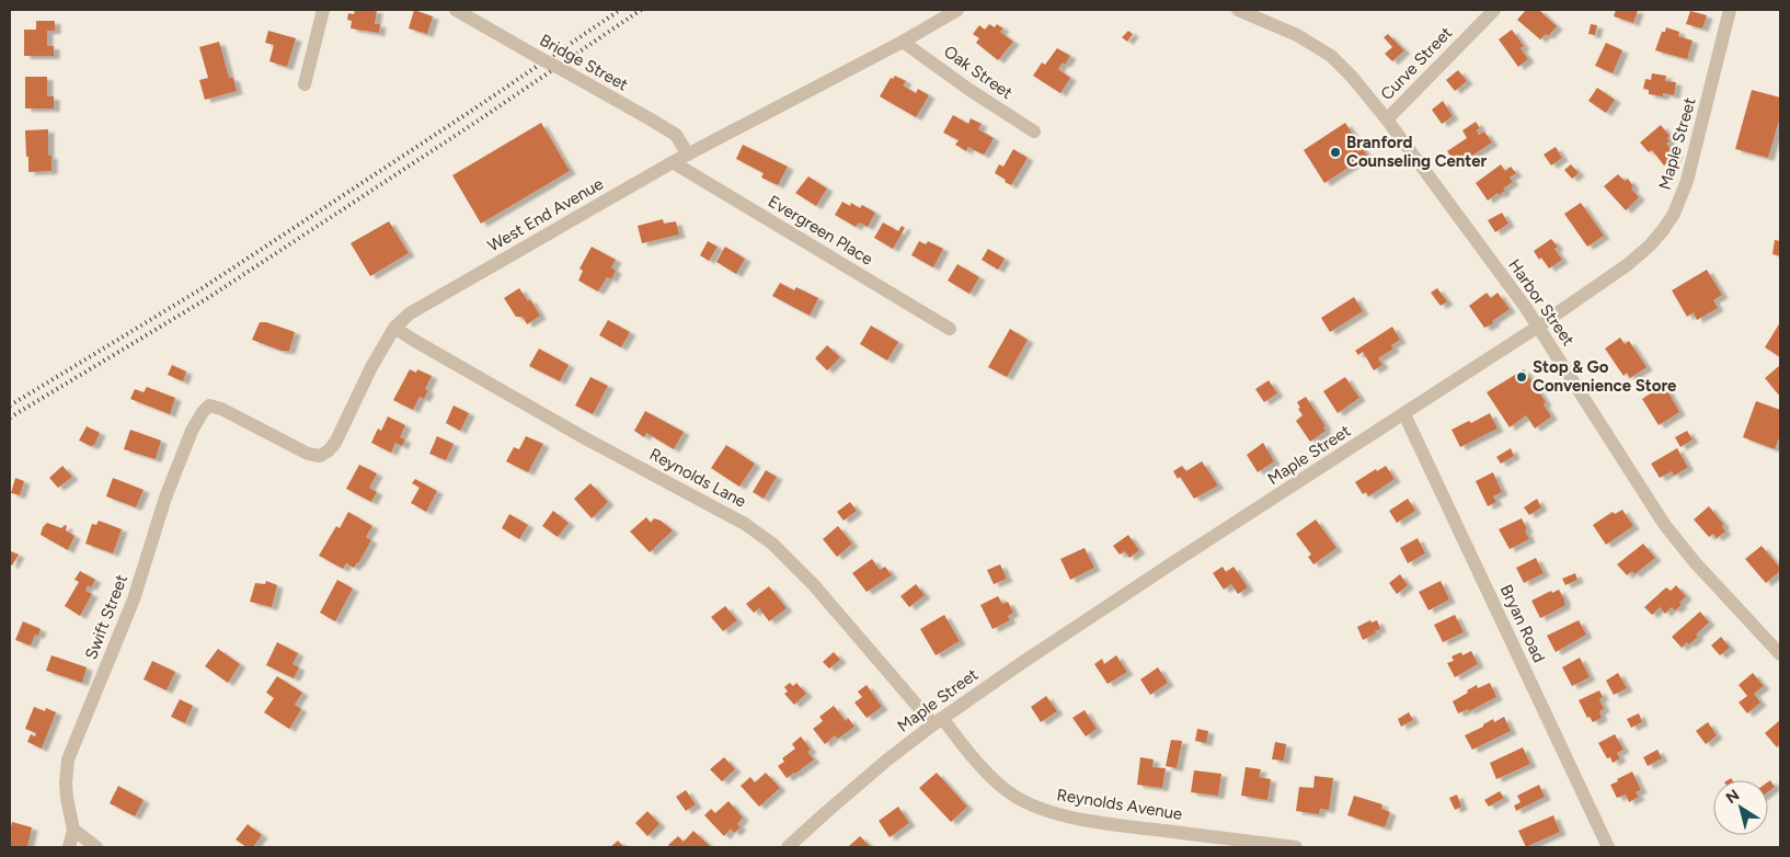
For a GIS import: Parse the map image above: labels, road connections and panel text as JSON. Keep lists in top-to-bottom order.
{
  "streets": {
    "street": [
      "Bridge Street",
      "Curve Street",
      "Oak Street",
      "Maple Street",
      "West End Avenue",
      "Evergreen Place",
      "Harbor Street",
      "Reynolds Lane",
      "Swift Street",
      "Bryan Road",
      "Reynolds Avenue"
    ]
  },
  "crossings": [
    ["Bridge Street", "West End Avenue"],
    ["Curve Street", "Harbor Street"],
    ["Oak Street", "West End Avenue"],
    ["Maple Street", "Harbor Street"],
    ["Maple Street", "Reynolds Lane"],
    ["Maple Street", "Bryan Road"],
    ["Maple Street", "Reynolds Avenue"],
    ["West End Avenue", "Evergreen Place"],
    ["West End Avenue", "Reynolds Lane"],
    ["West End Avenue", "Swift Street"],
    ["Reynolds Lane", "Reynolds Avenue"]
  ],
  "places": ["Branford Counseling Center", "Stop & Go Convenience Store"],
  "north": "top left"
}
